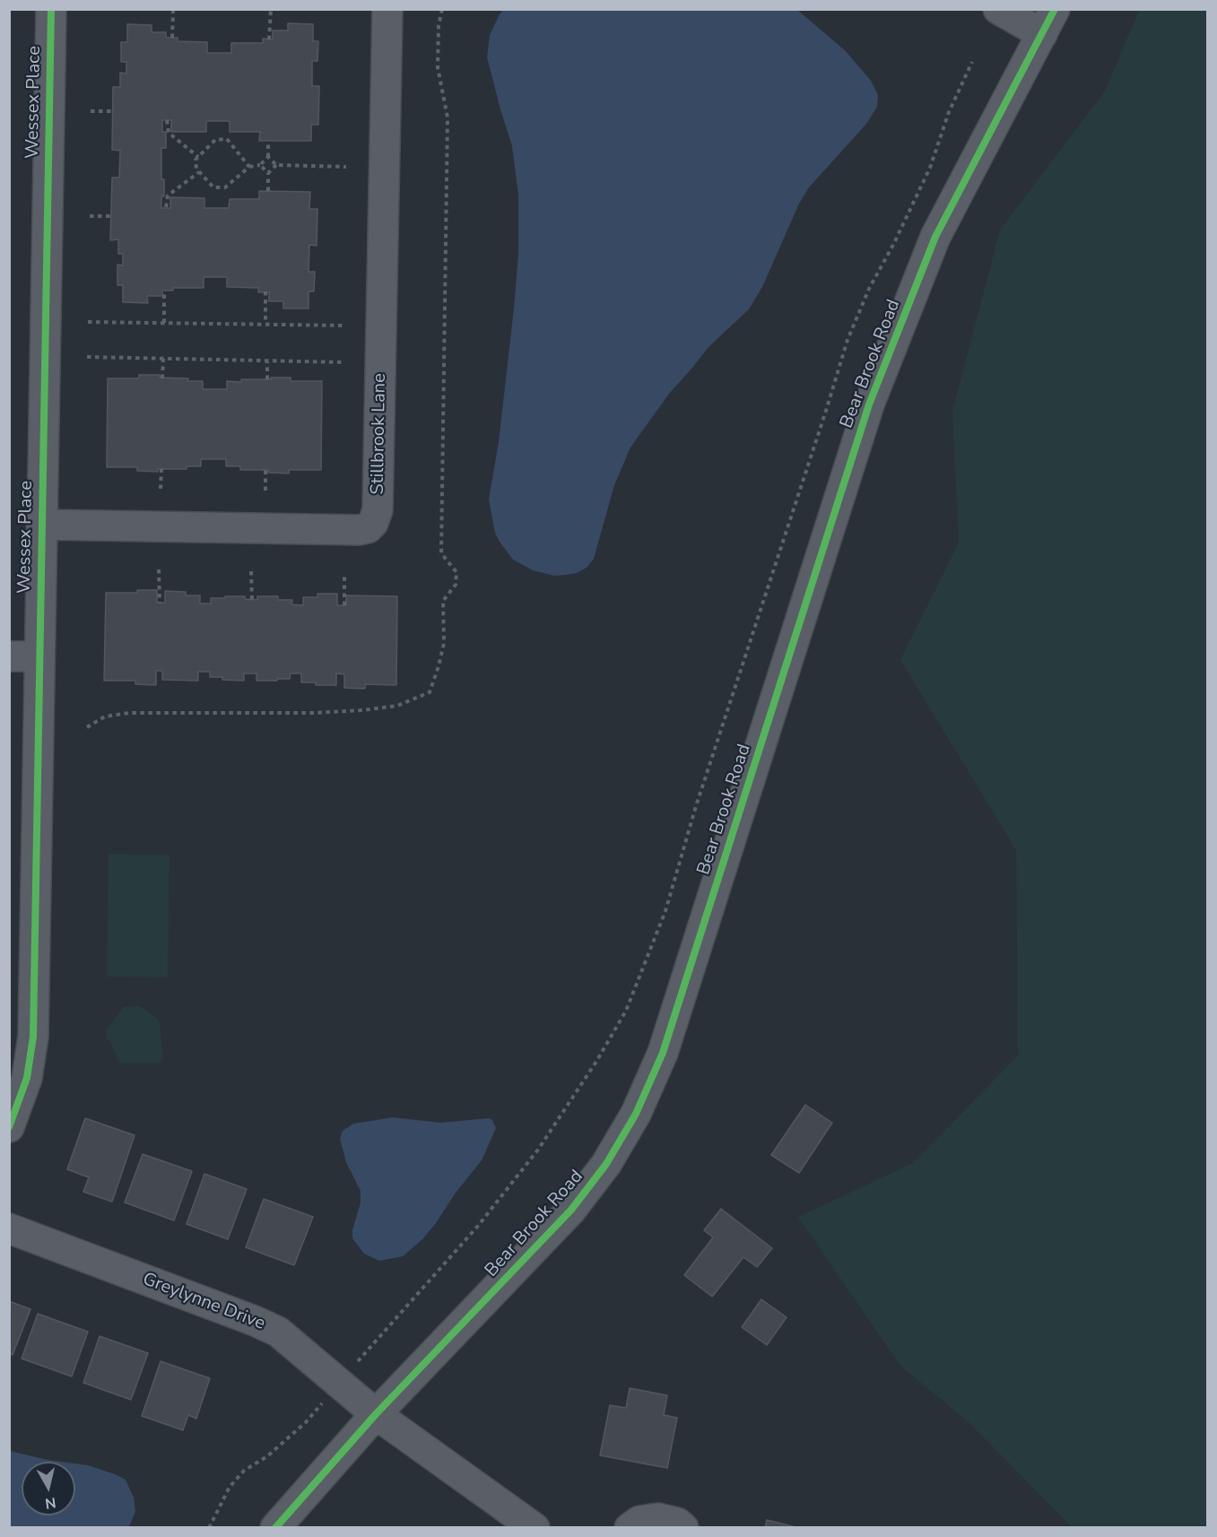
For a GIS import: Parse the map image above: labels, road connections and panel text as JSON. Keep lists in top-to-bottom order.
{
  "streets": {
    "street": [
      "Wessex Place",
      "Bear Brook Road",
      "Stillbrook Lane",
      "Greylynne Drive"
    ]
  },
  "crossings": [
    ["Wessex Place", "Stillbrook Lane"],
    ["Bear Brook Road", "Greylynne Drive"]
  ],
  "north": "bottom"
}
